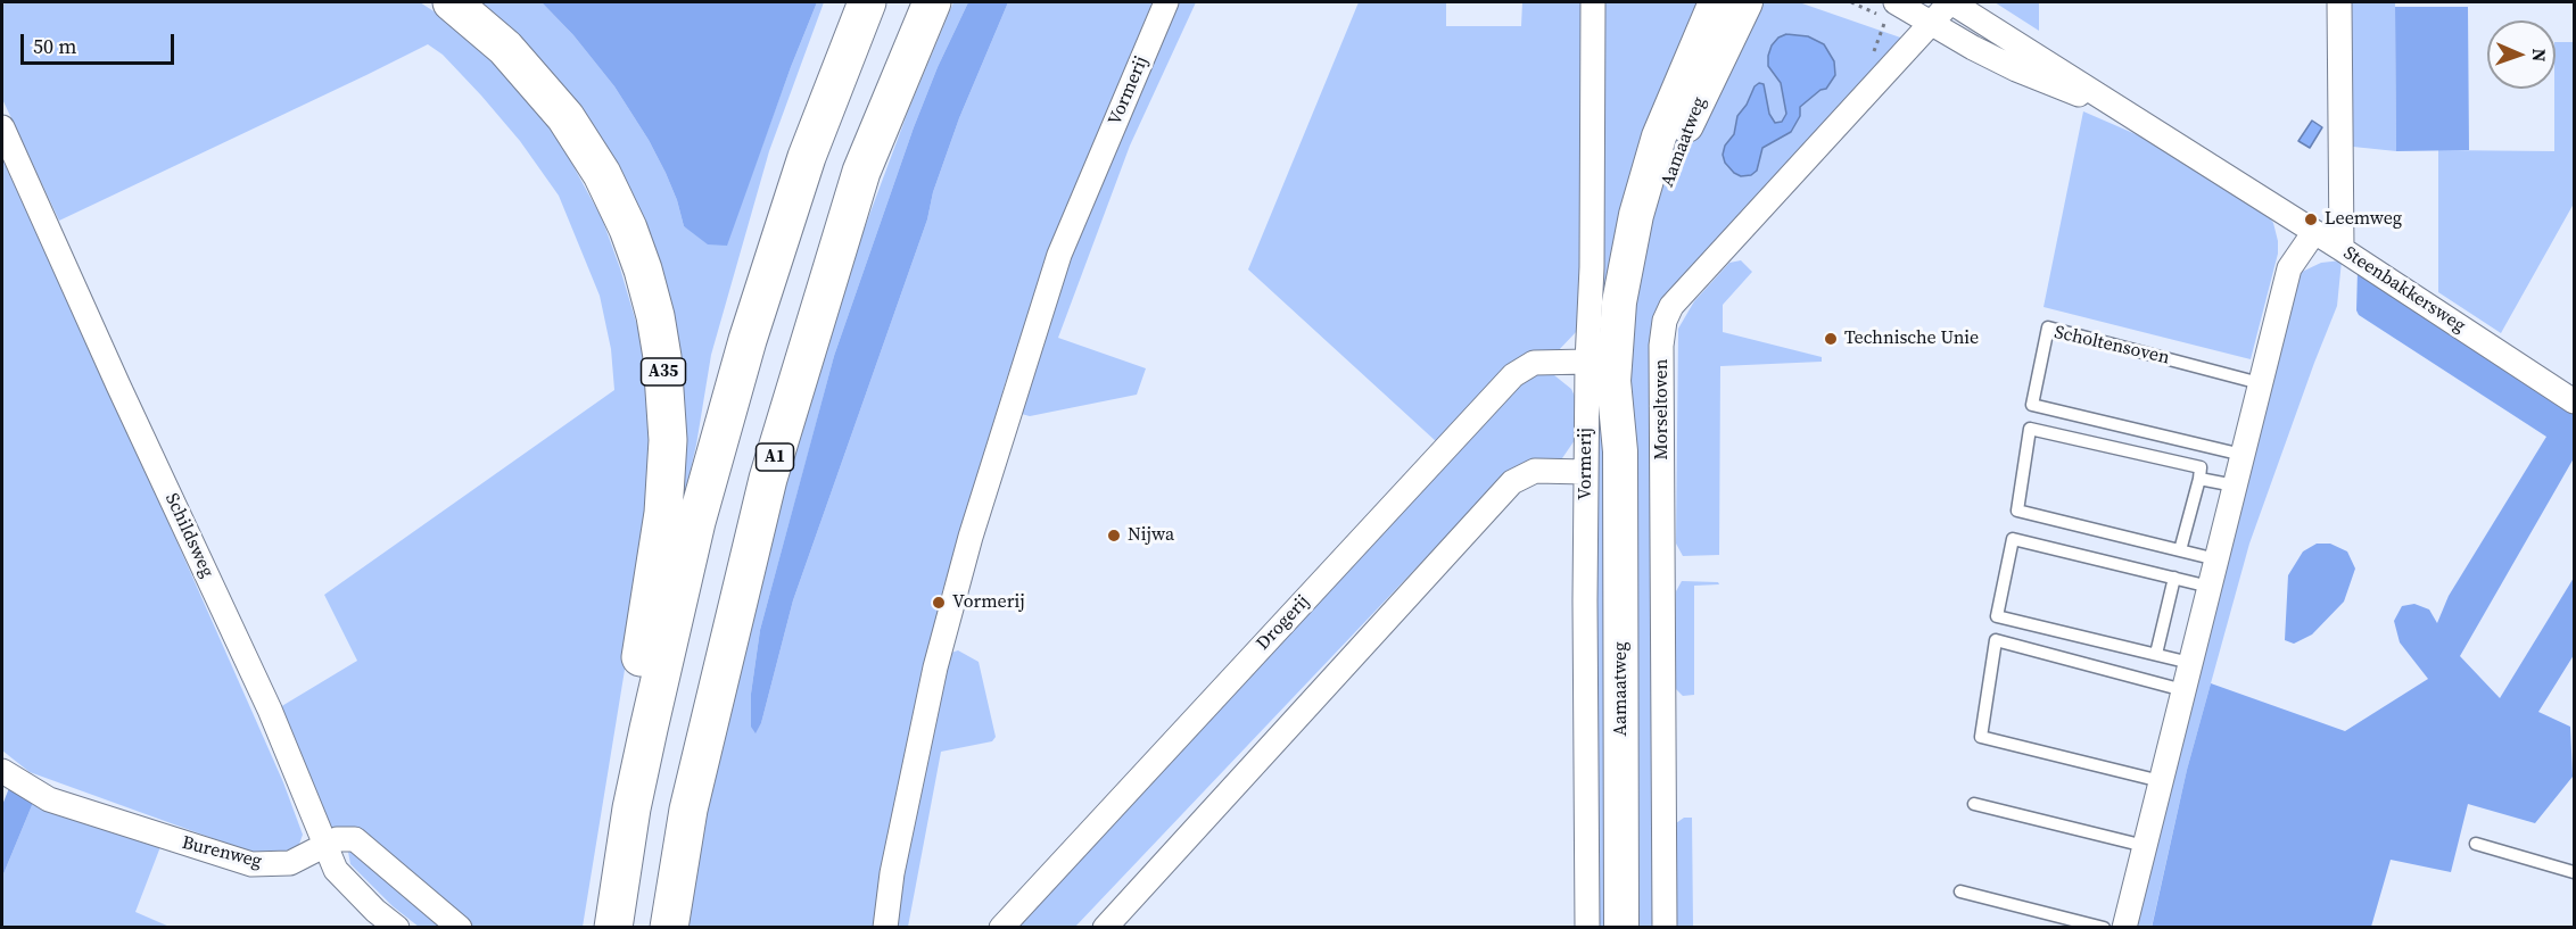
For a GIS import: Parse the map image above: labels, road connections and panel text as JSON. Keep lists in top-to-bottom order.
{
  "streets": {
    "highway": ["A35", "A1"],
    "main road": ["Aamaatweg"],
    "street": [
      "Vormerij",
      "Steenbakkersweg",
      "Morseltoven",
      "Schildsweg",
      "Drogerij",
      "Burenweg"
    ],
    "lane": ["Scholtensoven"]
  },
  "crossings": [
    ["Vormerij", "Drogerij"],
    ["Steenbakkersweg", "Morseltoven"],
    ["Schildsweg", "Burenweg"]
  ],
  "places": [
    "Leemweg",
    "Technische Unie",
    "Nijwa",
    "Vormerij"
  ],
  "scale_bar": "50 m",
  "north": "right"
}
